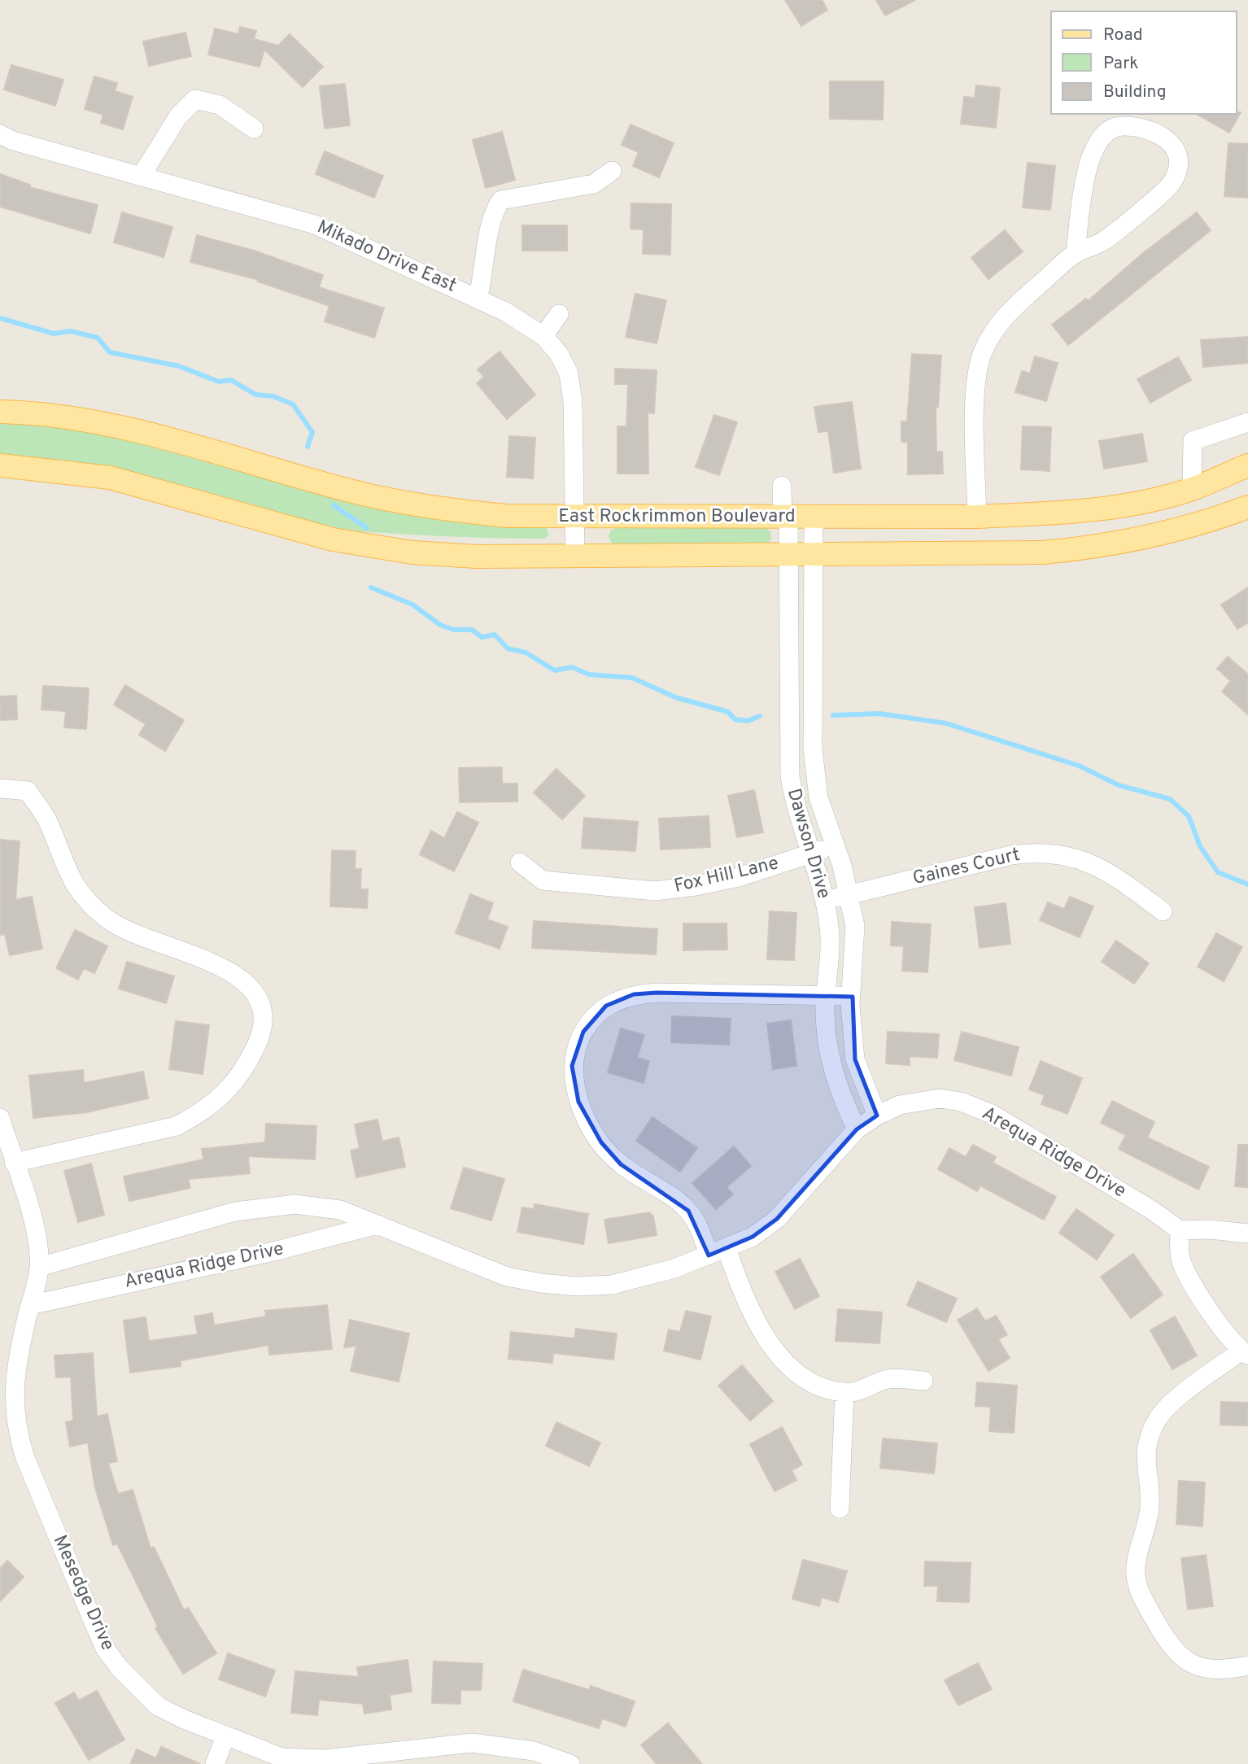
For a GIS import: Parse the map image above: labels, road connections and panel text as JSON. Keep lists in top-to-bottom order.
{
  "streets": {
    "main road": ["East Rockrimmon Boulevard"],
    "street": [
      "Mikado Drive East",
      "Dawson Drive",
      "Gaines Court",
      "Fox Hill Lane",
      "Arequa Ridge Drive",
      "Mesedge Drive"
    ]
  },
  "crossings": [
    ["Mikado Drive East", "East Rockrimmon Boulevard"],
    ["East Rockrimmon Boulevard", "Dawson Drive"],
    ["Dawson Drive", "Gaines Court"],
    ["Dawson Drive", "Fox Hill Lane"],
    ["Dawson Drive", "Arequa Ridge Drive"],
    ["Arequa Ridge Drive", "Mesedge Drive"]
  ],
  "legend": ["Road", "Park", "Building"]
}
